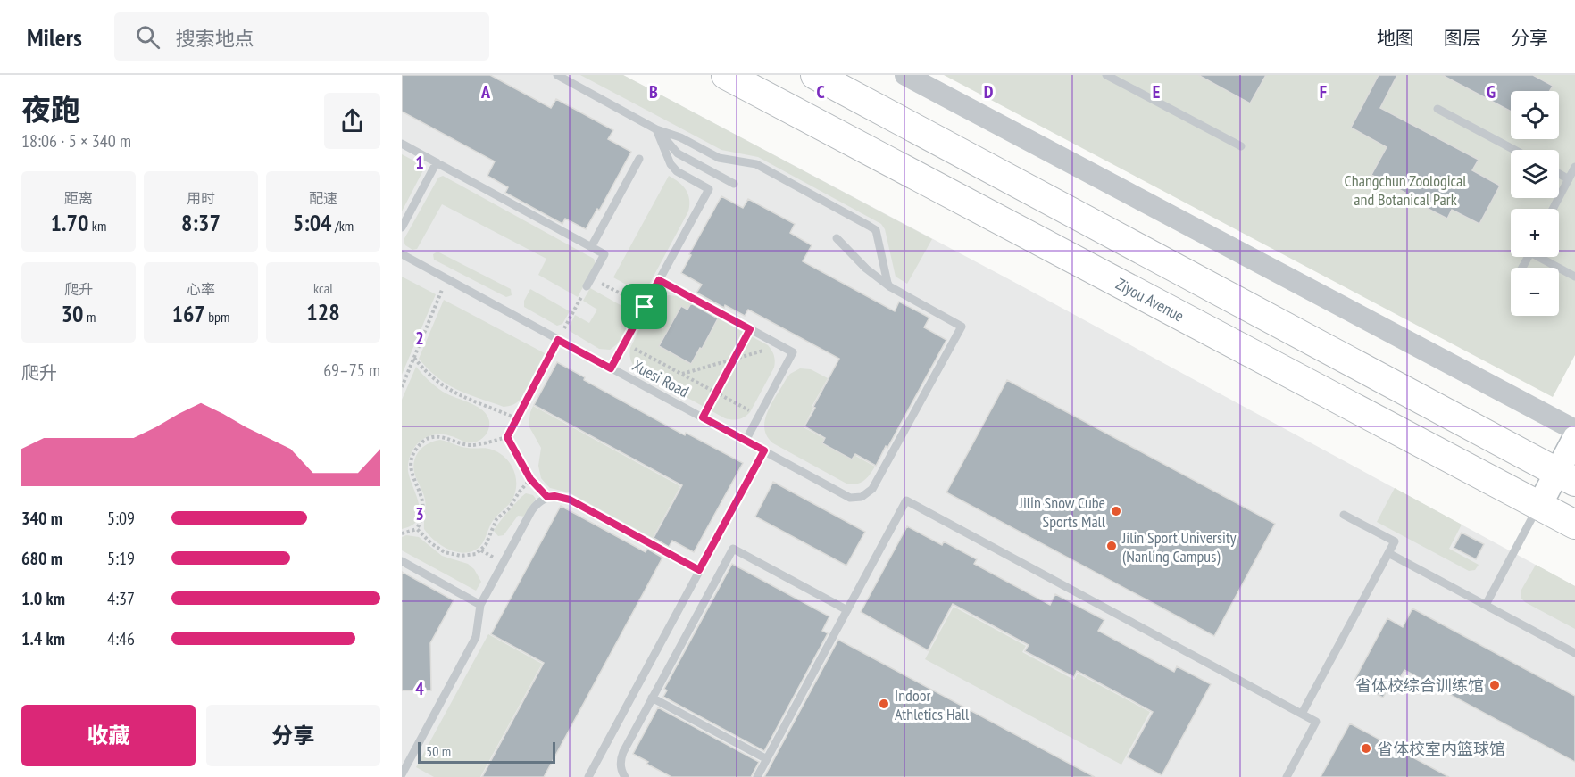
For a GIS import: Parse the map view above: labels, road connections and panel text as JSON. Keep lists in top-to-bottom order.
{
  "streets": {
    "main road": ["Ziyou Avenue"],
    "lane": ["Xuesi Road"]
  },
  "parks": ["Changchun Zoological and Botanical Park"],
  "places": [
    "Jilin Snow Cube Sports Mall",
    "Jilin Sport University (Nanling Campus)",
    "省体校综合训练馆",
    "Indoor Athletics Hall",
    "省体校室内篮球馆"
  ],
  "scale_bar": "50 m",
  "page": {
    "header": "Milers",
    "search": "搜索地点",
    "nav": ["地图", "图层", "分享"],
    "heading": ["夜跑", "18:06 · 5 × 340 m"],
    "map_buttons": ["+", "−"],
    "stats": [
      ["距离", "1.70 km"],
      ["用时", "8:37"],
      ["配速", "5:04 /km"],
      ["爬升", "30 m"],
      ["心率", "167 bpm"],
      ["kcal", "128"]
    ],
    "chart": ["爬升", "69–75 m"],
    "list": [
      {
        "name": "340 m",
        "note": "5:09"
      },
      {
        "name": "680 m",
        "note": "5:19"
      },
      {
        "name": "1.0 km",
        "note": "4:37"
      },
      {
        "name": "1.4 km",
        "note": "4:46"
      }
    ],
    "buttons": ["收藏", "分享"],
    "scale": "50 m"
  },
  "grid": {
    "columns": [
      "A",
      "B",
      "C",
      "D",
      "E",
      "F",
      "G"
    ],
    "rows": [
      "1",
      "2",
      "3",
      "4"
    ]
  }
}
